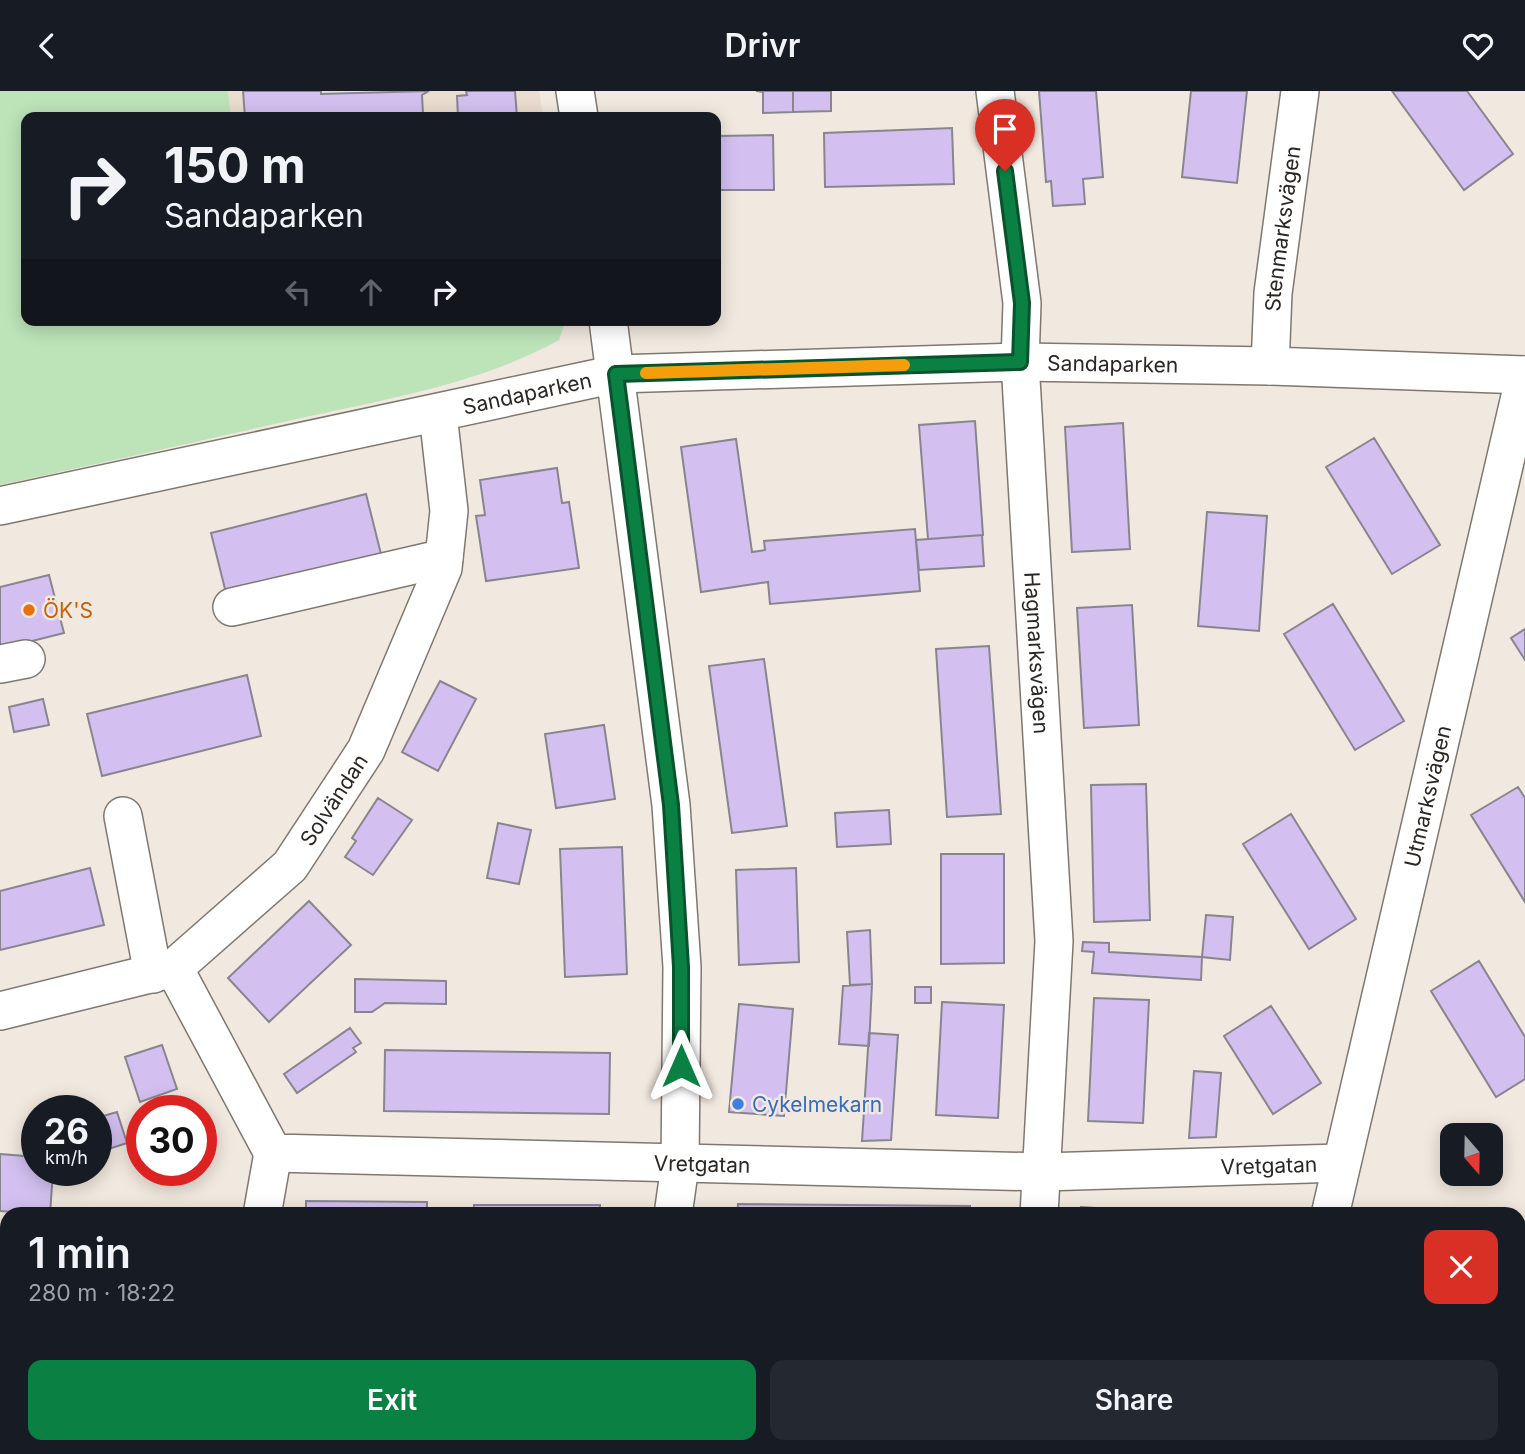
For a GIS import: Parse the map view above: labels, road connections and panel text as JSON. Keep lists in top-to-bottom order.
{
  "streets": {
    "street": [
      "Stenmarksvägen",
      "Sandaparken",
      "Hagmarksvägen",
      "Utmarksvägen",
      "Solvändan",
      "Vretgatan"
    ]
  },
  "crossings": [
    ["Stenmarksvägen", "Sandaparken"],
    ["Sandaparken", "Hagmarksvägen"],
    ["Sandaparken", "Utmarksvägen"],
    ["Sandaparken", "Solvändan"],
    ["Hagmarksvägen", "Vretgatan"],
    ["Utmarksvägen", "Vretgatan"]
  ],
  "places": ["ÖK'S", "Cykelmekarn"],
  "north": "bottom",
  "page": {
    "header": "Drivr",
    "turn": ["150 m", "Sandaparken"],
    "speed": "26 km/h",
    "limit": "30",
    "heading": ["1 min", "280 m · 18:22"],
    "buttons": ["Exit", "Share"]
  }
}
